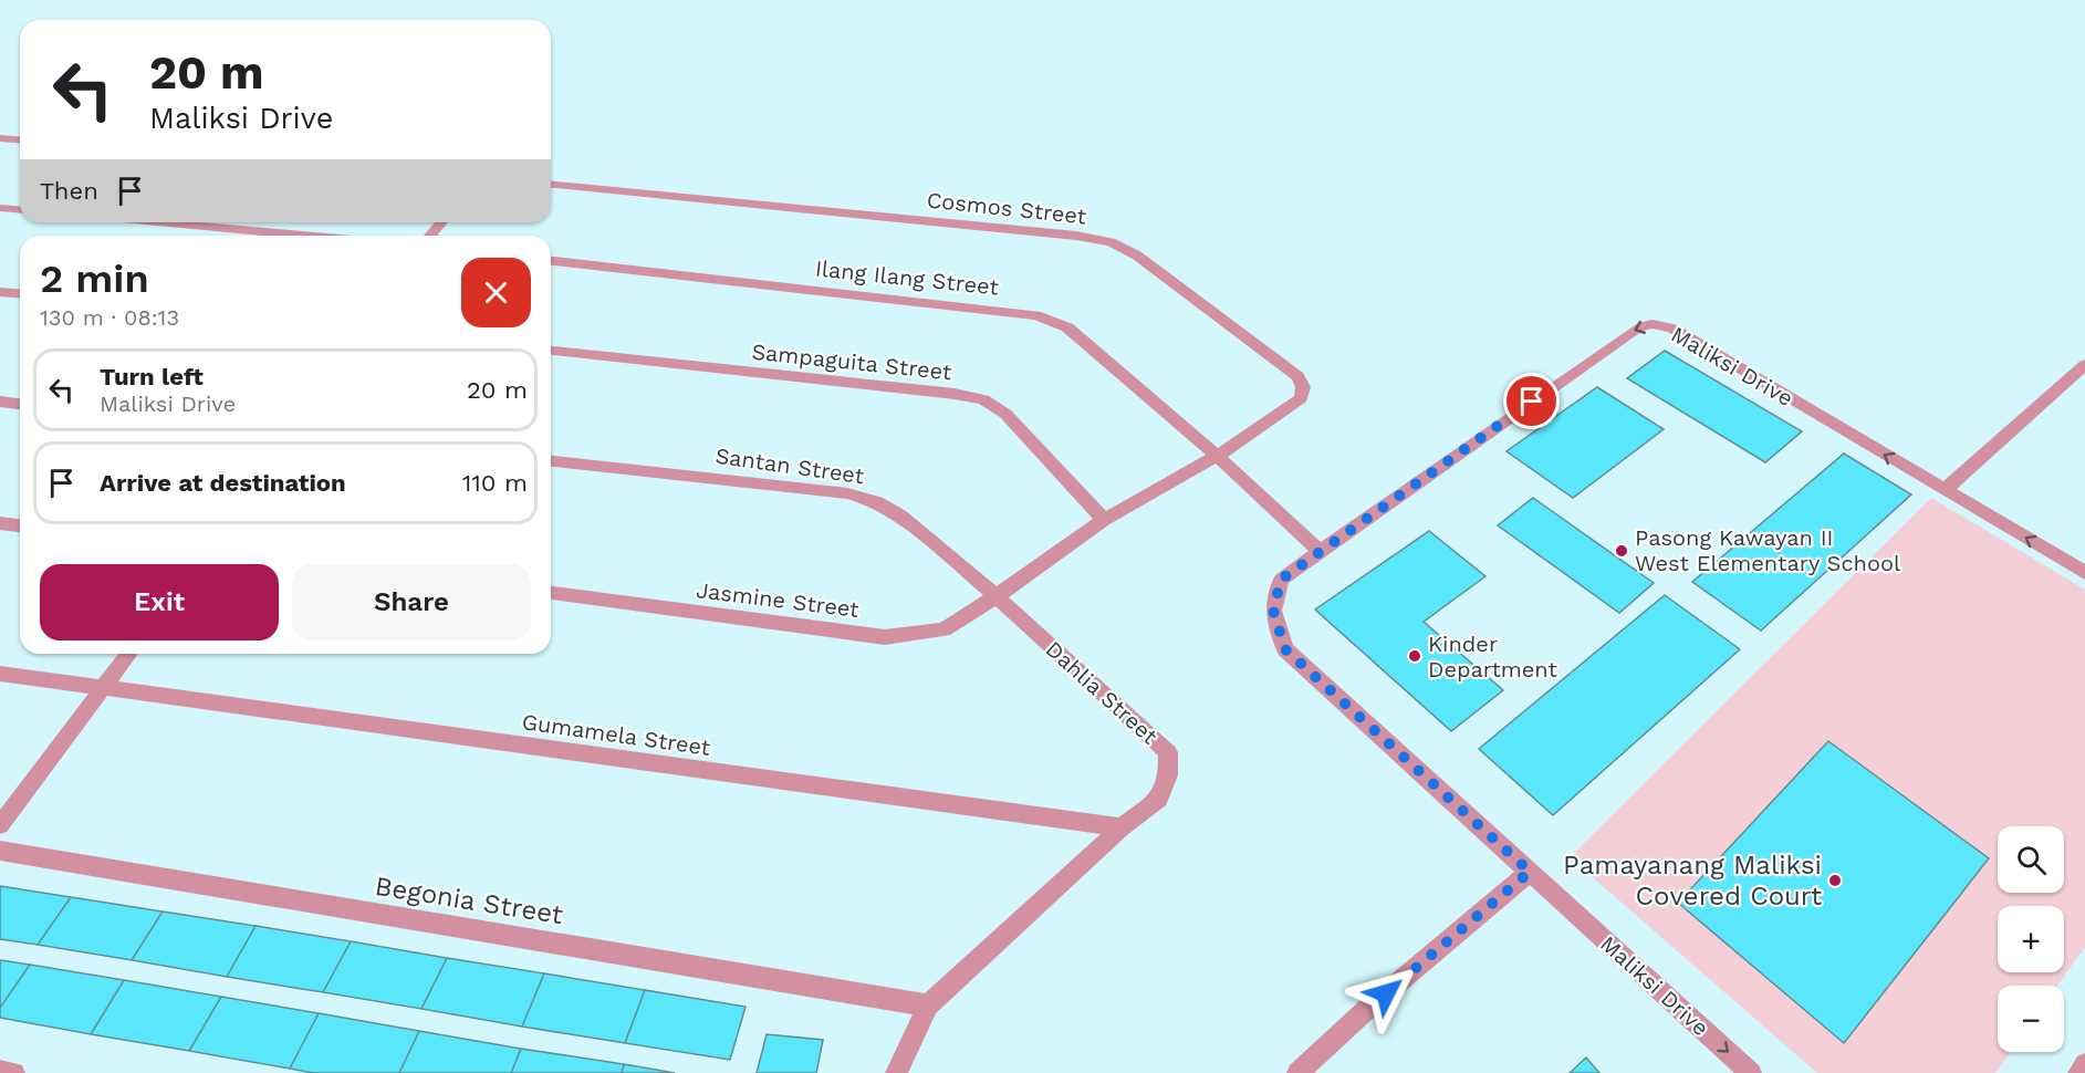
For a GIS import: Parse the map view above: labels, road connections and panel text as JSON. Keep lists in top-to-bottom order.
{
  "streets": {
    "street": [
      "Cosmos Street",
      "Ilang Ilang Street",
      "Sampaguita Street",
      "Maliksi Drive",
      "Santan Street",
      "Jasmine Street",
      "Dahlia Street",
      "Gumamela Street",
      "Begonia Street"
    ]
  },
  "crossings": [
    ["Cosmos Street", "Ilang Ilang Street"],
    ["Ilang Ilang Street", "Maliksi Drive"],
    ["Santan Street", "Jasmine Street"],
    ["Santan Street", "Dahlia Street"],
    ["Jasmine Street", "Dahlia Street"],
    ["Dahlia Street", "Gumamela Street"],
    ["Dahlia Street", "Begonia Street"]
  ],
  "places": ["Pasong Kawayan II West Elementary School", "Kinder Department", "Pamayanang Maliksi Covered Court"],
  "page": {
    "turn": ["20 m", "Maliksi Drive"],
    "then": "Then",
    "heading": ["2 min", "130 m · 08:13"],
    "list": [
      {
        "name": "Turn left",
        "note": "Maliksi Drive",
        "value": "20 m"
      },
      {
        "name": "Arrive at destination",
        "value": "110 m"
      }
    ],
    "buttons": ["Exit", "Share"],
    "map_buttons": ["+", "−"]
  }
}
